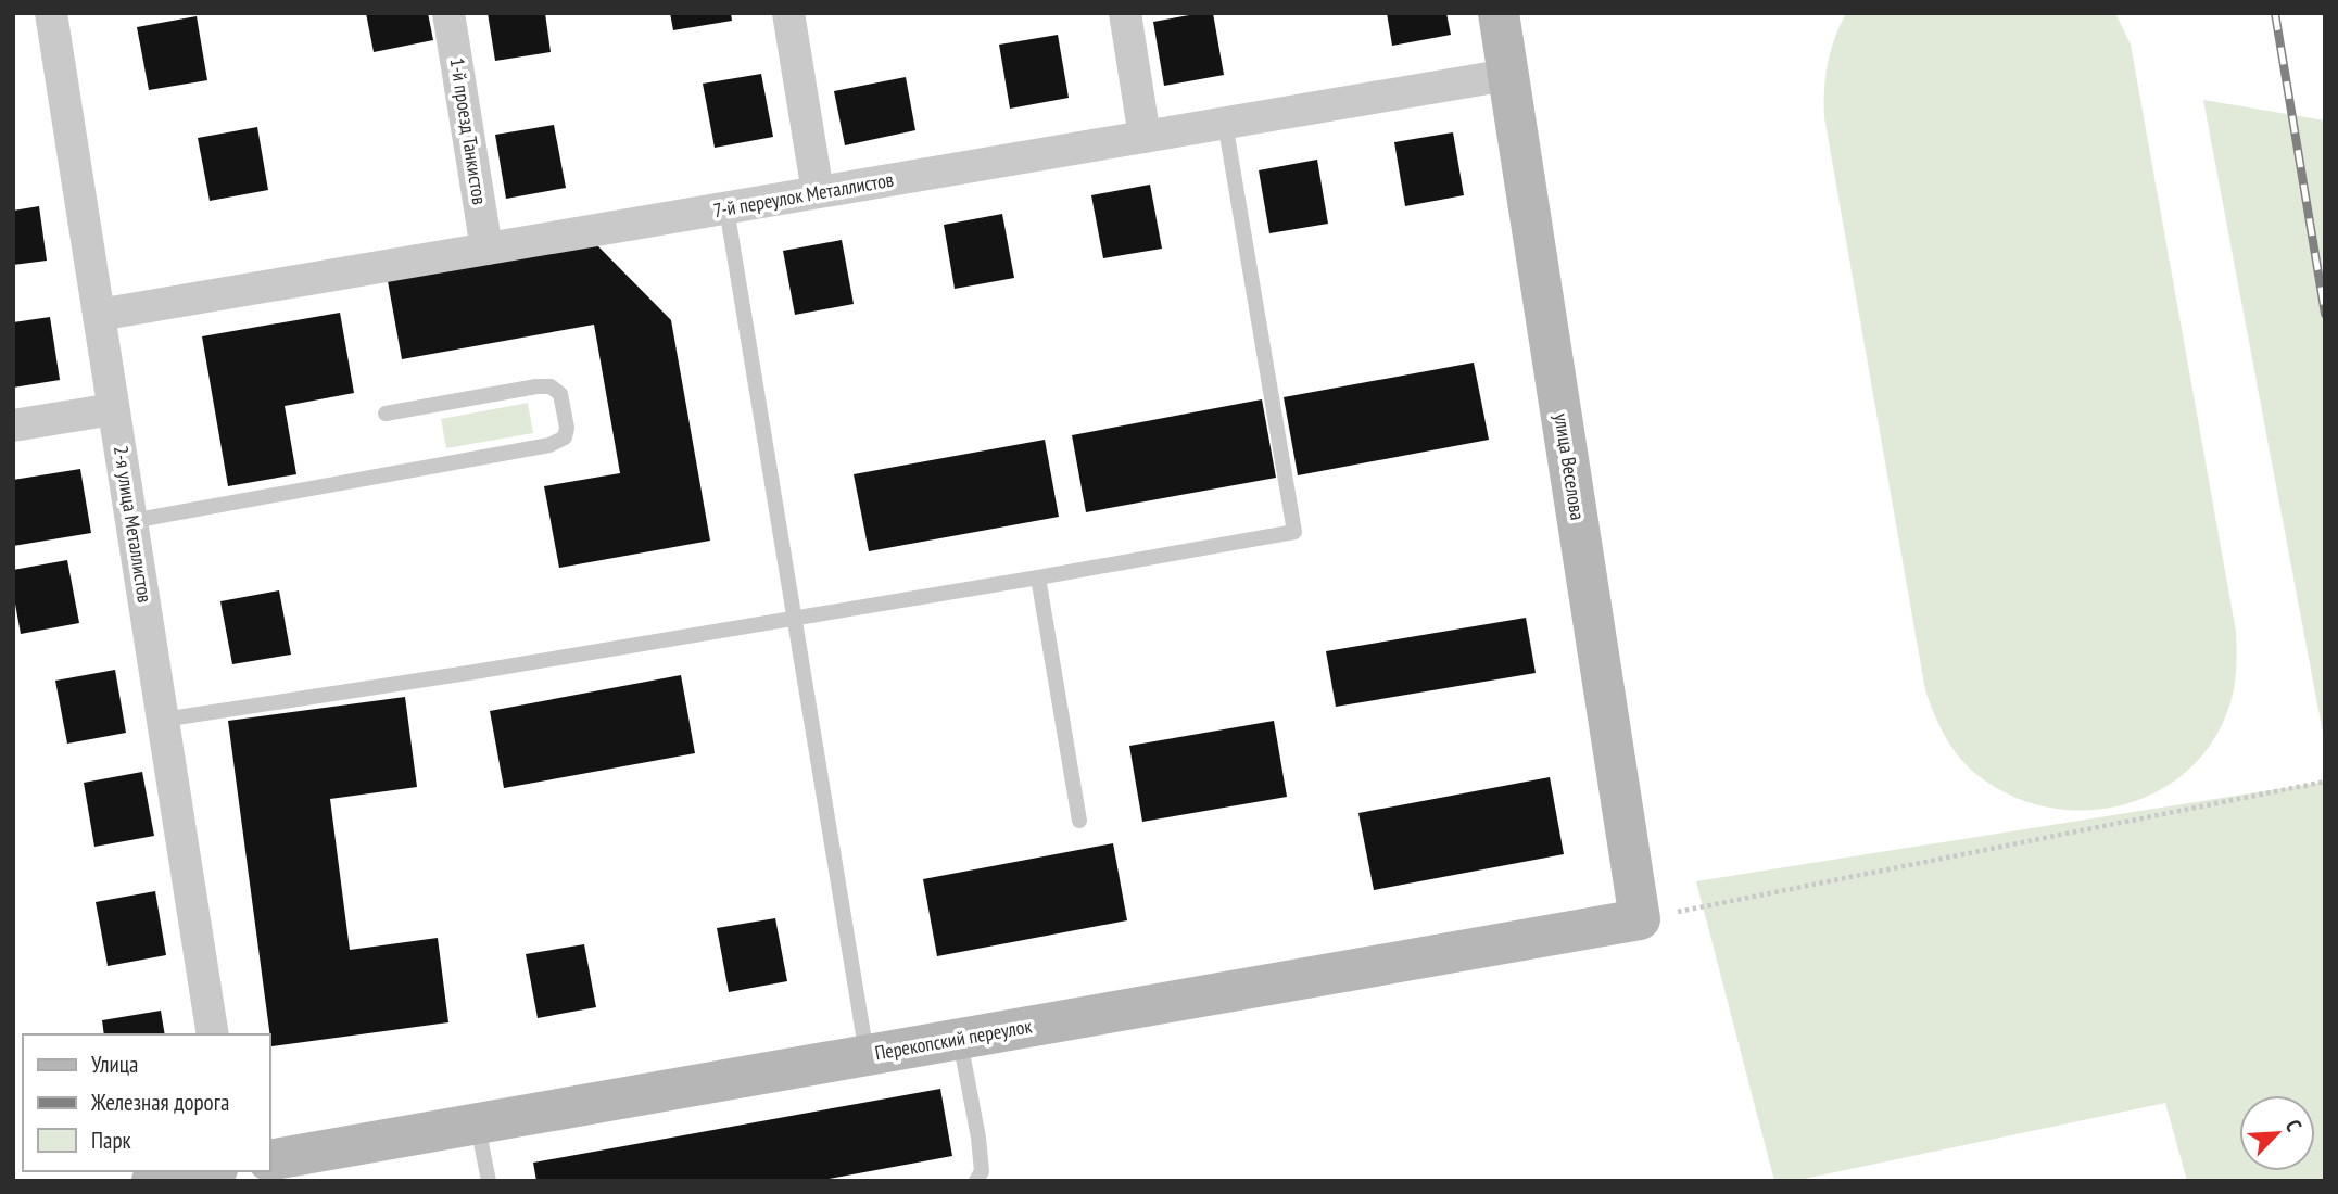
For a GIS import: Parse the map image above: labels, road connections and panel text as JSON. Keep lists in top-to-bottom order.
{
  "streets": {
    "street": [
      "1-й проезд Танкистов",
      "7-й переулок Металлистов",
      "улица Веселова",
      "2-я улица Металлистов",
      "Перекопский переулок"
    ]
  },
  "crossings": [
    ["1-й проезд Танкистов", "7-й переулок Металлистов"],
    ["7-й переулок Металлистов", "улица Веселова"],
    ["7-й переулок Металлистов", "2-я улица Металлистов"],
    ["улица Веселова", "Перекопский переулок"]
  ],
  "legend": ["Улица", "Железная дорога", "Парк"],
  "north": "top right"
}
